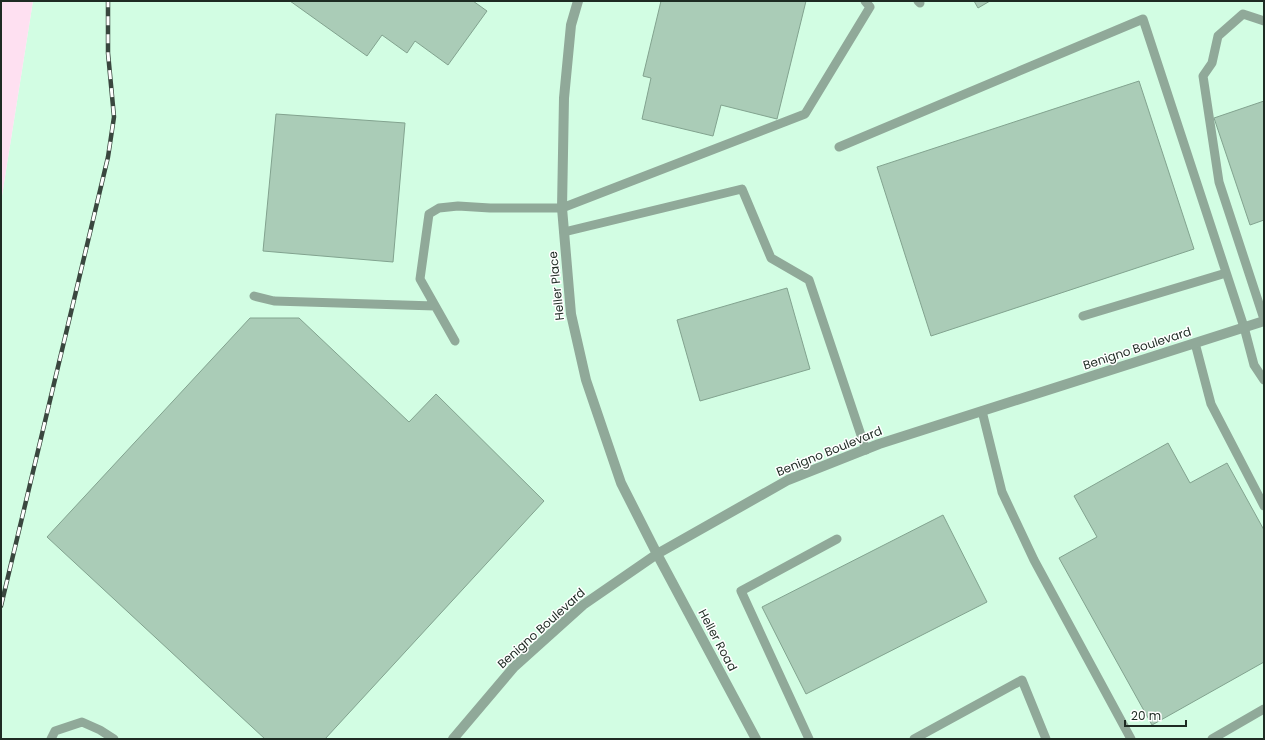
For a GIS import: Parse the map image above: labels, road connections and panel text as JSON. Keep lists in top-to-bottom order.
{
  "streets": {
    "street": ["Heller Place", "Benigno Boulevard", "Heller Road"]
  },
  "crossings": [
    ["Heller Place", "Benigno Boulevard"],
    ["Heller Place", "Heller Road"],
    ["Benigno Boulevard", "Heller Road"]
  ],
  "scale_bar": "20 m"
}
